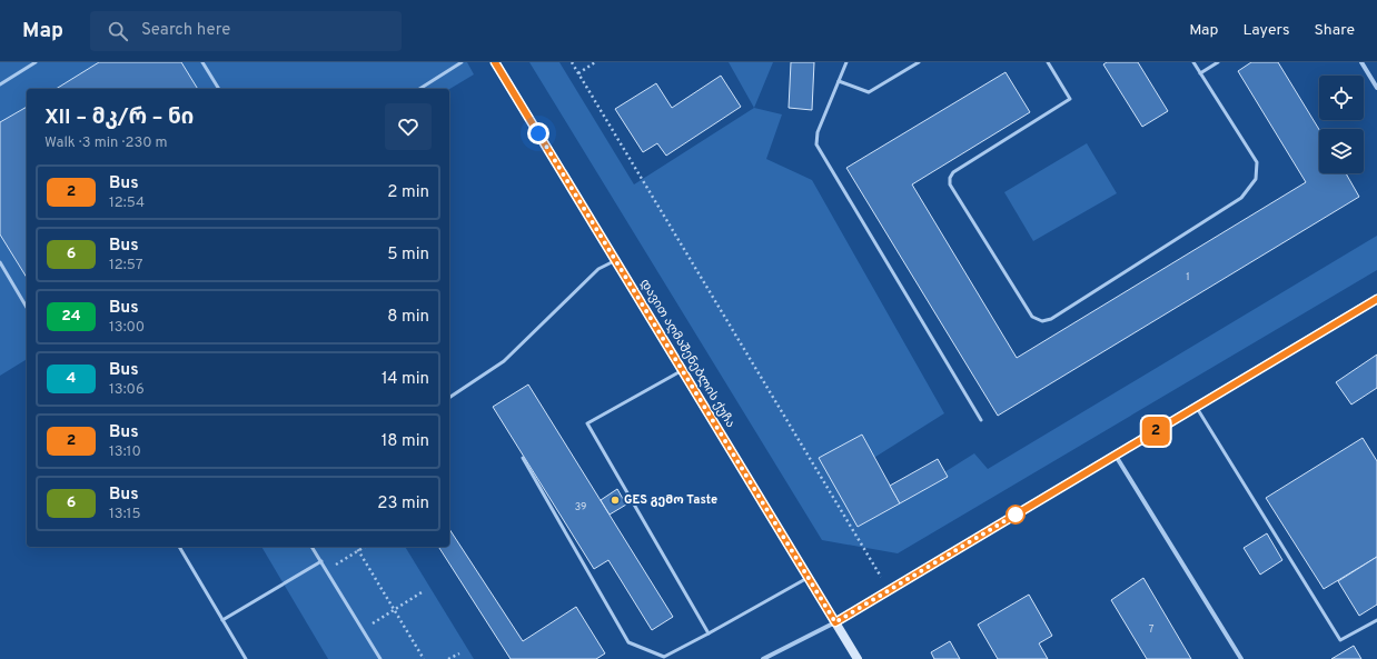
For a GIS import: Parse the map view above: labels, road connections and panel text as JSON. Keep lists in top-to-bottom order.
{
  "streets": {
    "main road": ["დავით აღმაშენებლის ქუჩა"]
  },
  "places": ["GES გემო Taste"],
  "lines": ["bus line 2"],
  "house_numbers": ["1", "39", "7"],
  "page": {
    "header": "Map",
    "search": "Search here",
    "nav": ["Map", "Layers", "Share"],
    "on_map": "2",
    "heading": ["XII – მკ/რ – ნი", "Walk · 3 min · 230 m"],
    "list": [
      {
        "mark": "2",
        "name": "Bus",
        "note": "12:54",
        "value": "2 min"
      },
      {
        "mark": "6",
        "name": "Bus",
        "note": "12:57",
        "value": "5 min"
      },
      {
        "mark": "24",
        "name": "Bus",
        "note": "13:00",
        "value": "8 min"
      },
      {
        "mark": "4",
        "name": "Bus",
        "note": "13:06",
        "value": "14 min"
      },
      {
        "mark": "2",
        "name": "Bus",
        "note": "13:10",
        "value": "18 min"
      },
      {
        "mark": "6",
        "name": "Bus",
        "note": "13:15",
        "value": "23 min"
      }
    ]
  }
}
